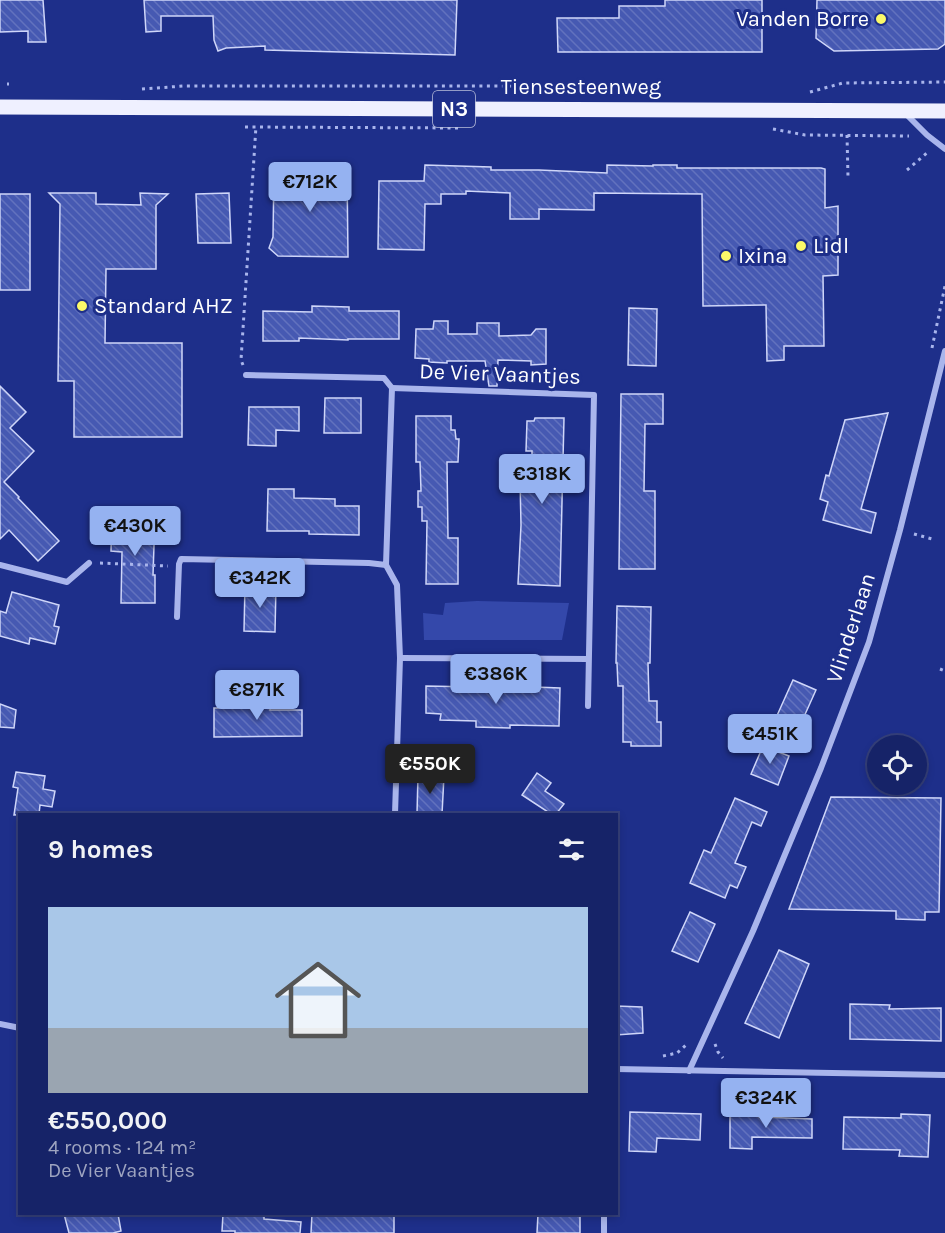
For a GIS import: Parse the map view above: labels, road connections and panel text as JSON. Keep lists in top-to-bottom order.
{
  "streets": {
    "main road": ["Tiensesteenweg", "N3"],
    "street": ["De Vier Vaantjes", "Vlinderlaan"]
  },
  "places": [
    "Vanden Borre",
    "Lidl",
    "Ixina",
    "Standard AHZ"
  ],
  "page": {
    "price": [
      "€712K",
      "€318K",
      "€430K",
      "€342K",
      "€386K",
      "€871K",
      "€451K",
      "€550K",
      "€324K"
    ],
    "heading": "9 homes",
    "list": [
      {
        "name": "€550,000",
        "note": "4 rooms · 124 m² · De Vier Vaantjes"
      }
    ]
  }
}
